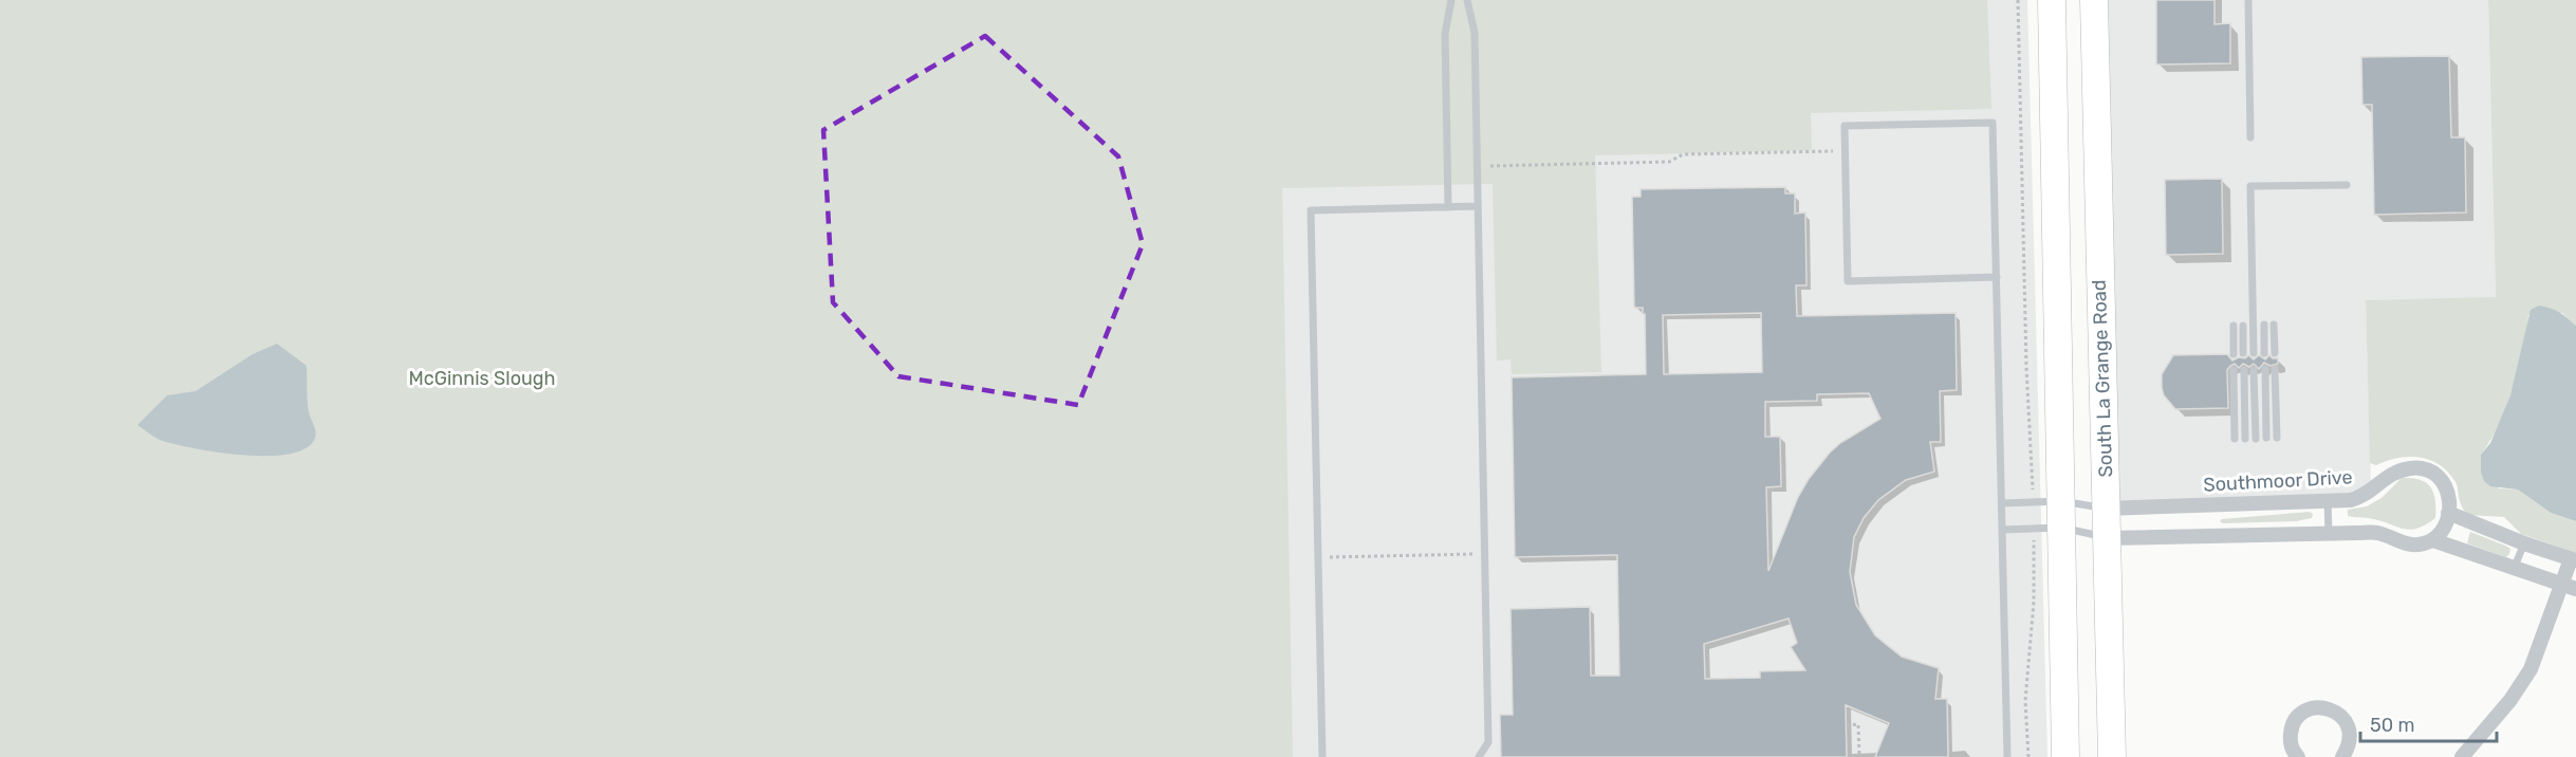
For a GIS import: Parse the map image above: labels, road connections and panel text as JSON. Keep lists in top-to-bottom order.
{
  "streets": {
    "highway": ["South La Grange Road"],
    "street": ["Southmoor Drive"]
  },
  "crossings": [
    ["South La Grange Road", "Southmoor Drive"]
  ],
  "parks": ["McGinnis Slough"],
  "scale_bar": "50 m"
}
